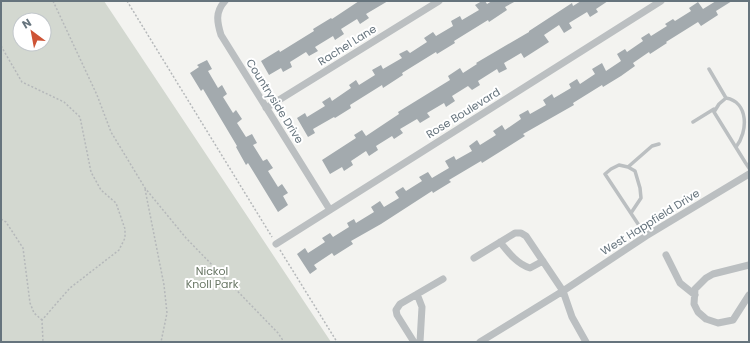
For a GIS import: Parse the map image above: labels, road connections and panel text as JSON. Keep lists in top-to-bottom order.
{
  "streets": {
    "street": [
      "Rachel Lane",
      "Countryside Drive",
      "Rose Boulevard",
      "West Happfield Drive"
    ]
  },
  "crossings": [
    ["Rachel Lane", "Countryside Drive"],
    ["Countryside Drive", "Rose Boulevard"]
  ],
  "parks": ["Nickol Knoll Park"],
  "north": "top left"
}
